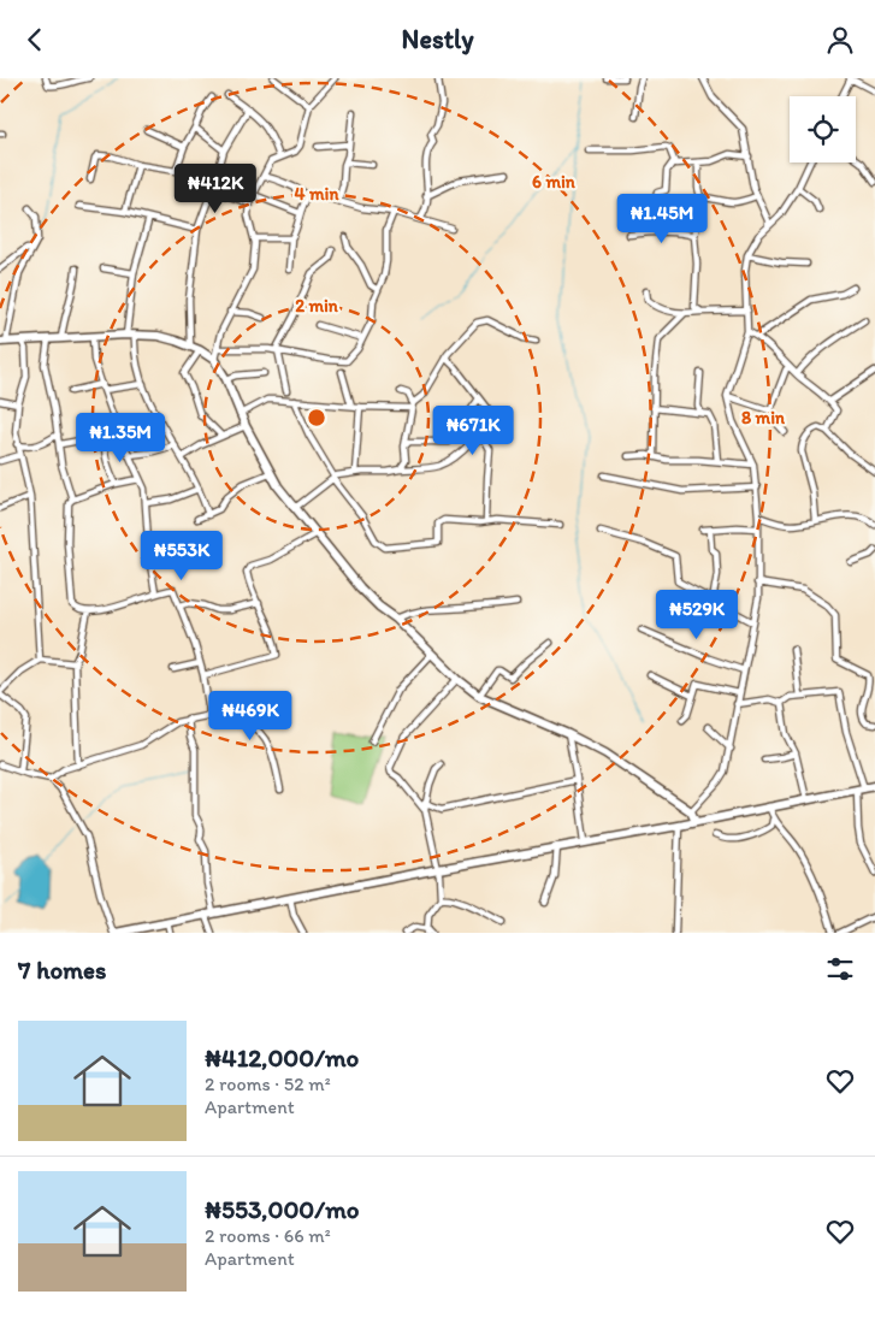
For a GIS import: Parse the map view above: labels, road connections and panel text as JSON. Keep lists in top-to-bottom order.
{
  "page": {
    "header": "Nestly",
    "price": [
      "₦412K",
      "₦1.45M",
      "₦671K",
      "₦1.35M",
      "₦553K",
      "₦529K",
      "₦469K"
    ],
    "heading": "7 homes",
    "list": [
      {
        "name": "₦412,000/mo",
        "note": "2 rooms · 52 m² · Apartment"
      },
      {
        "name": "₦553,000/mo",
        "note": "2 rooms · 66 m² · Apartment"
      }
    ]
  },
  "rings": [
    "6 min",
    "4 min",
    "2 min",
    "8 min"
  ]
}
